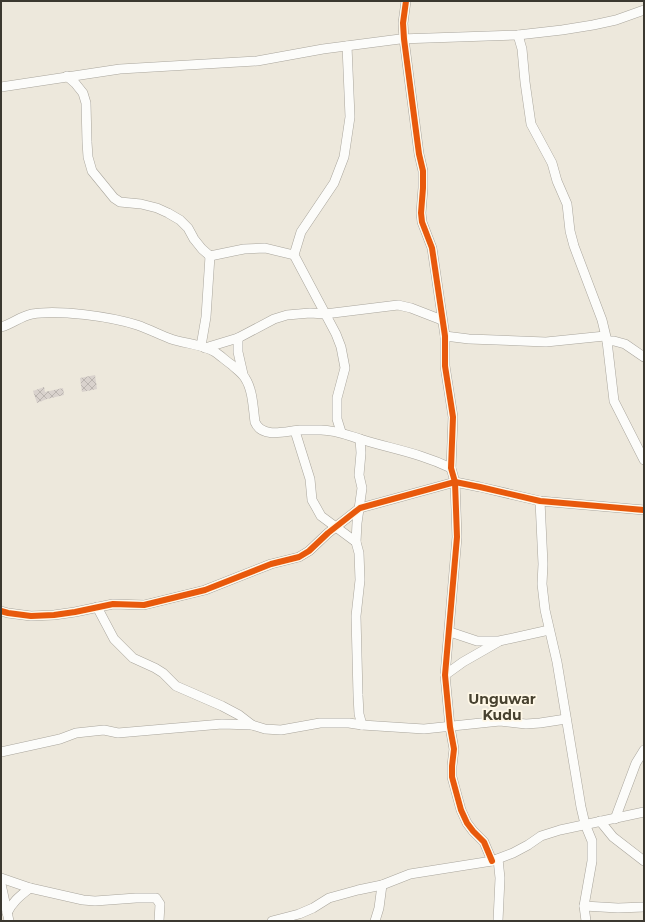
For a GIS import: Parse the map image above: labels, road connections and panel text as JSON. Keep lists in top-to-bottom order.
{
  "districts": ["Unguwar Kudu"]
}
